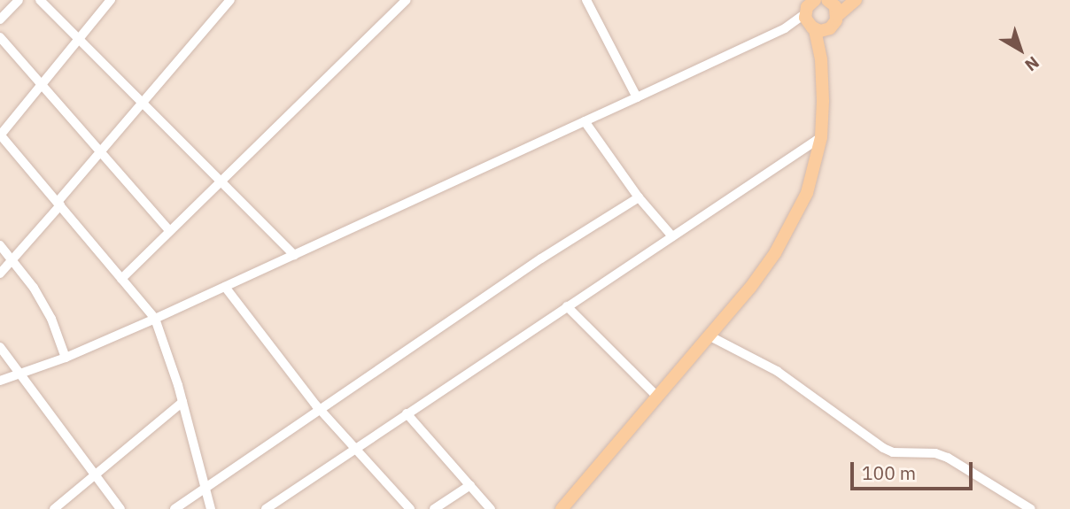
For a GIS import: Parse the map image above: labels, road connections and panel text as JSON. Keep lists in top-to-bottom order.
{
  "scale_bar": "100 m",
  "north": "bottom right"
}
